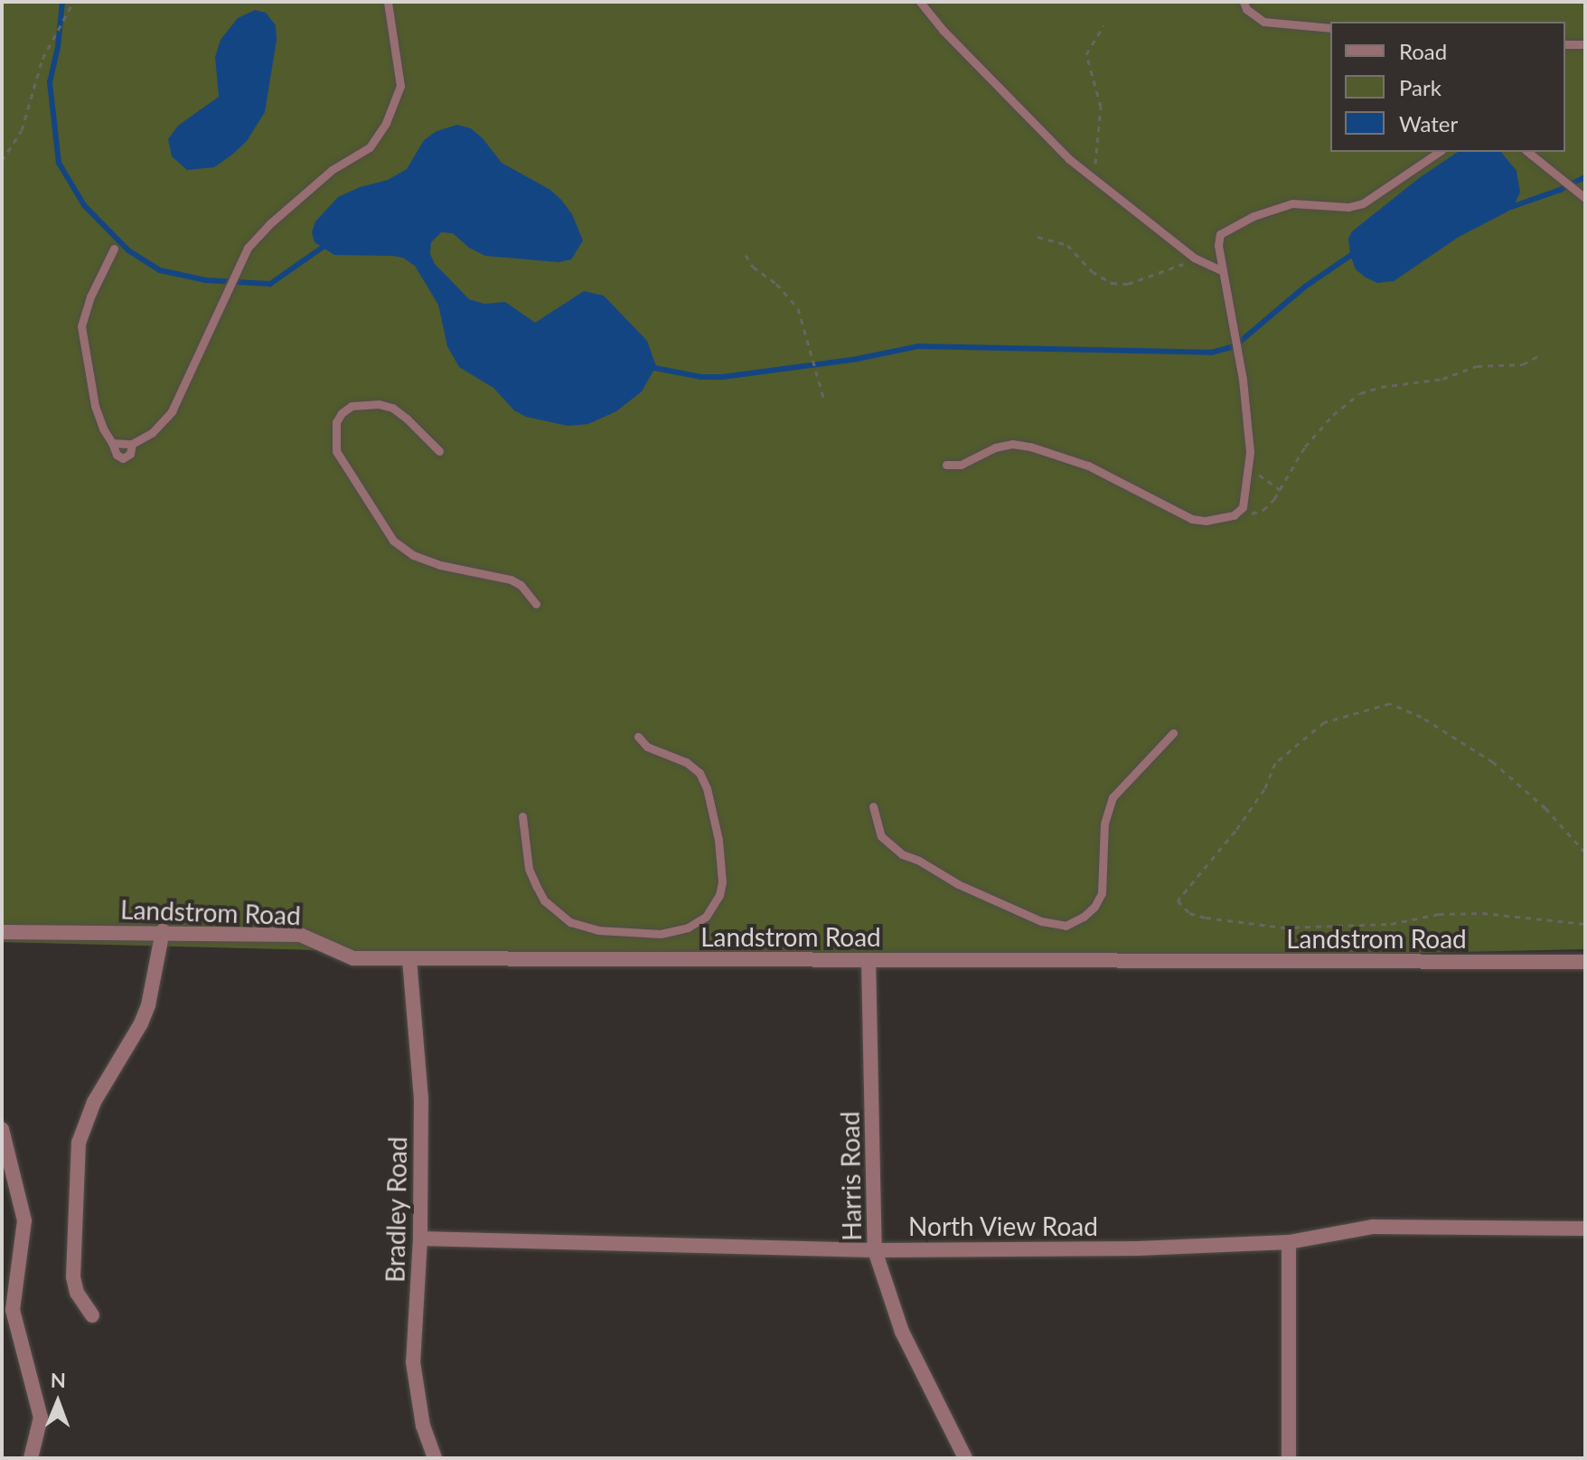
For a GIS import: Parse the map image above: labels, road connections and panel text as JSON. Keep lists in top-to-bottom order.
{
  "streets": {
    "street": [
      "Landstrom Road",
      "Harris Road",
      "Bradley Road",
      "North View Road"
    ]
  },
  "crossings": [
    ["Landstrom Road", "Harris Road"],
    ["Landstrom Road", "Bradley Road"],
    ["Harris Road", "North View Road"],
    ["Bradley Road", "North View Road"]
  ],
  "legend": ["Road", "Park", "Water"],
  "north": "top"
}
